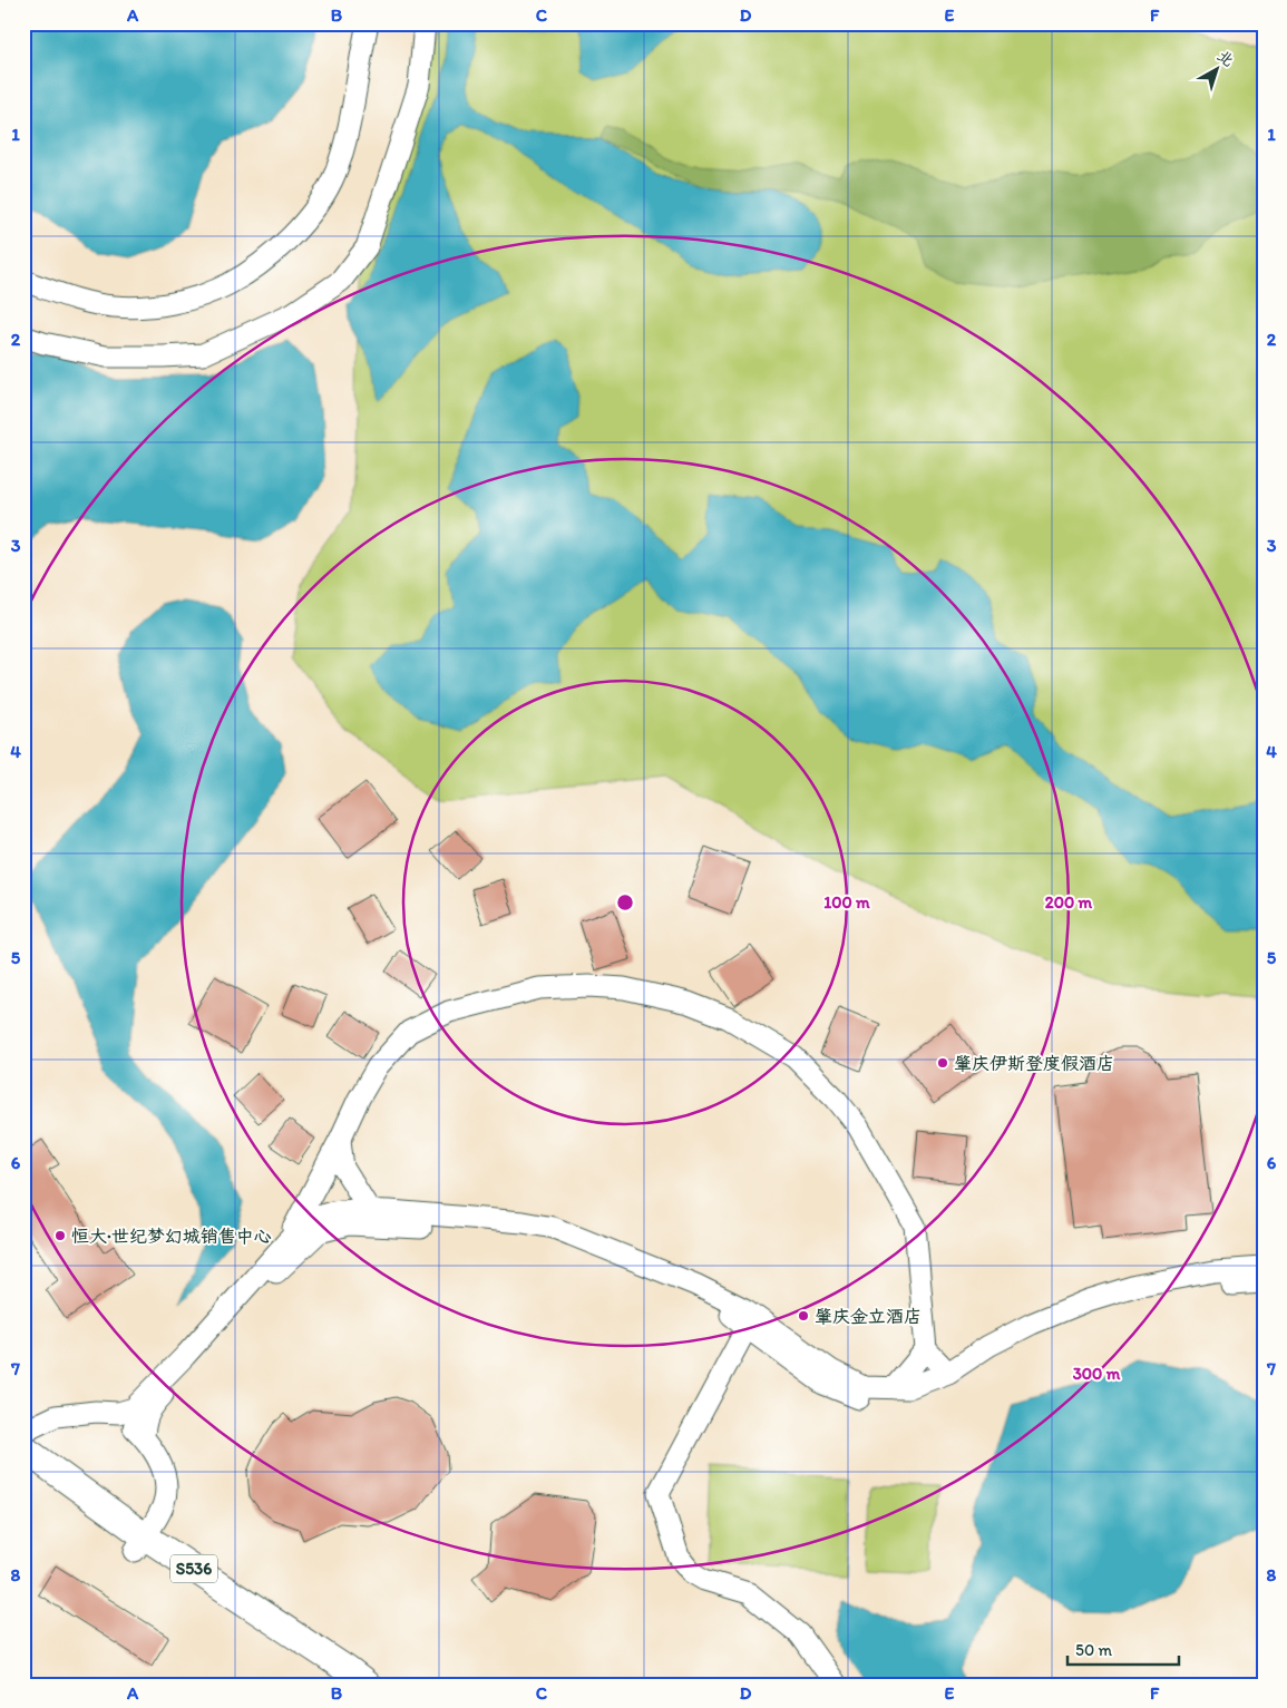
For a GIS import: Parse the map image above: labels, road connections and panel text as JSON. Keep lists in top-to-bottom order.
{
  "streets": {
    "main road": ["S536"]
  },
  "places": ["肇庆伊斯登度假酒店", "恒大·世纪梦幻城销售中心", "肇庆金立酒店"],
  "scale_bar": "50 m",
  "north": "top right",
  "grid": {
    "columns": [
      "A",
      "B",
      "C",
      "D",
      "E",
      "F"
    ],
    "rows": [
      "1",
      "2",
      "3",
      "4",
      "5",
      "6",
      "7",
      "8"
    ]
  },
  "rings": ["100 m", "200 m", "300 m"]
}
